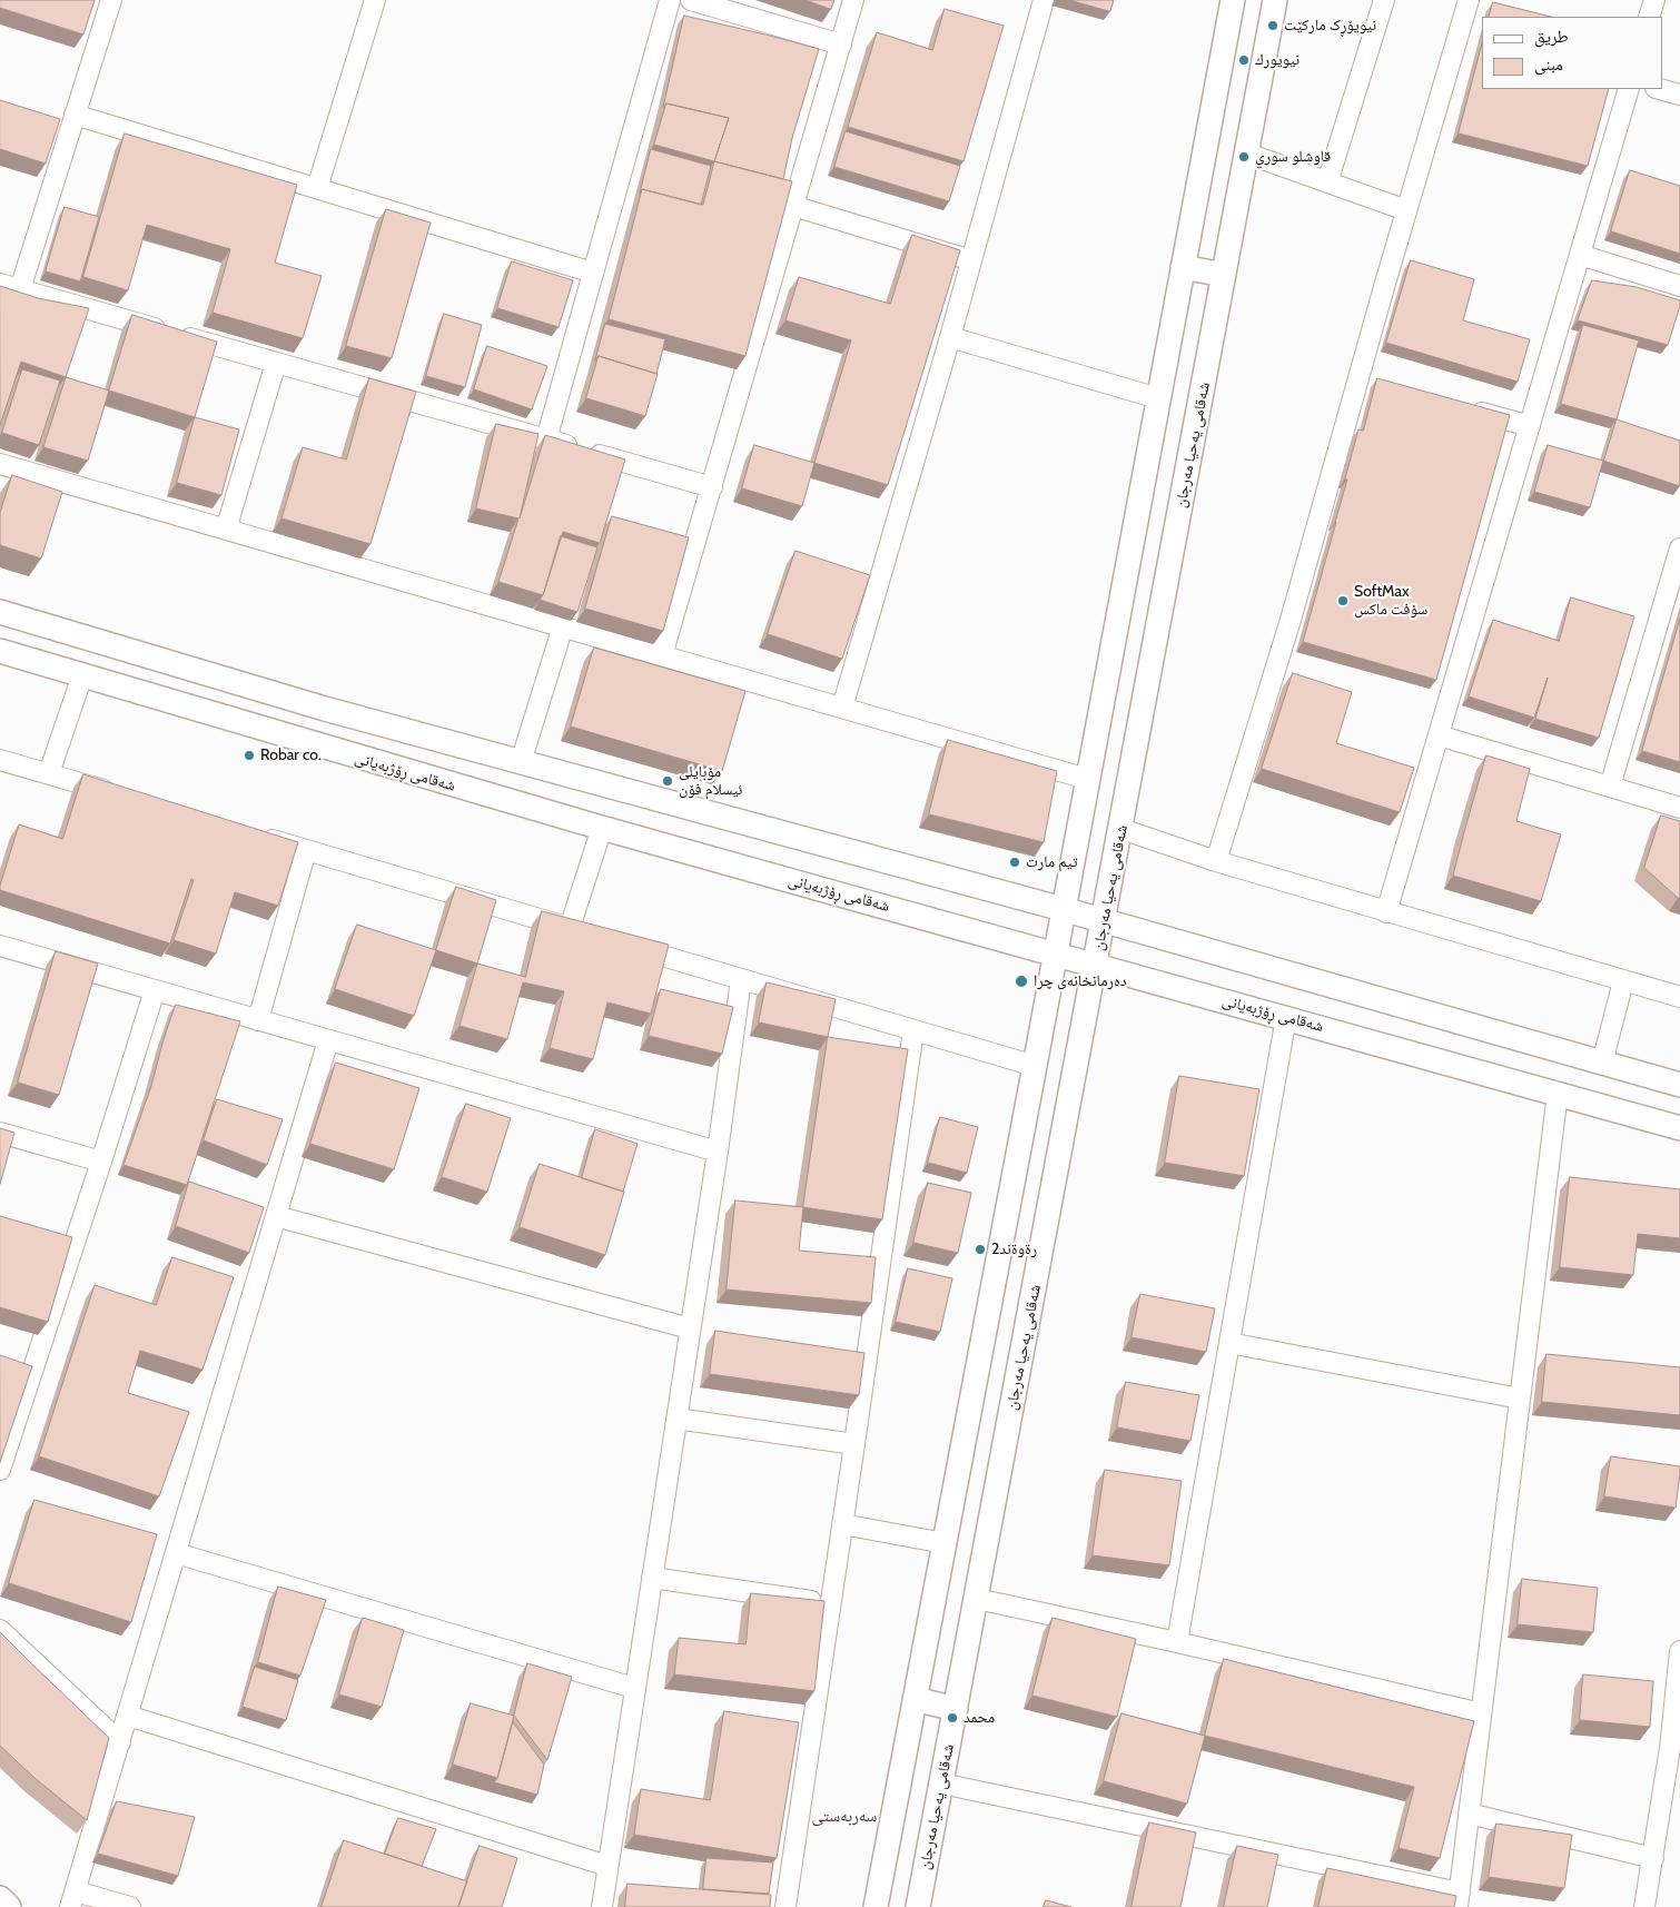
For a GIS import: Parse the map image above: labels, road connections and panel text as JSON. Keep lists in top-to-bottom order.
{
  "streets": {
    "street": ["شەقامی یەحیا مەرجان", "شەقامی ڕۆژبەیانی"]
  },
  "crossings": [
    ["شەقامی یەحیا مەرجان", "شەقامی ڕۆژبەیانی"]
  ],
  "districts": ["سه‌ربه‌ستی"],
  "places": [
    "نیویۆڕک مارکێت",
    "نيويورك",
    "قاوشلو سوري",
    "SoftMax سۆفت ماکس",
    "Robar co.",
    "مۆبایلی ئیسلام فۆن",
    "تیم مارت",
    "دەرمانخانەی چرا",
    "رةوةند2",
    "محمد"
  ],
  "legend": ["طريق", "مبنى"]
}
